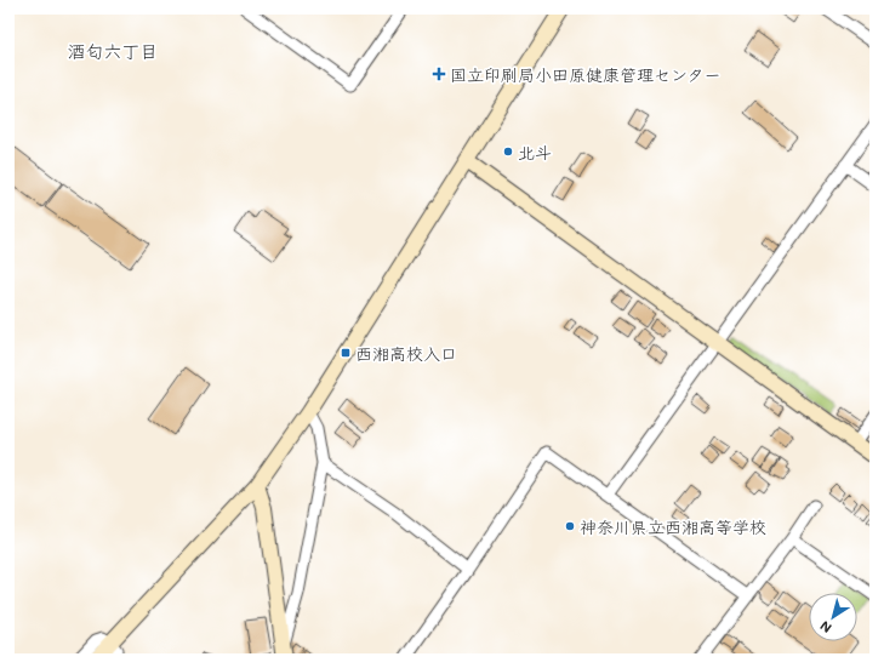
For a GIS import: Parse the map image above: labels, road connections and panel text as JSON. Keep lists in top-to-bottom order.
{
  "districts": ["酒匂六丁目"],
  "places": {
    "health": ["国立印刷局小田原健康管理センター"],
    "other": ["北斗", "神奈川県立西湘高等学校"],
    "transit": ["西湘高校入口"]
  },
  "north": "bottom left"
}
